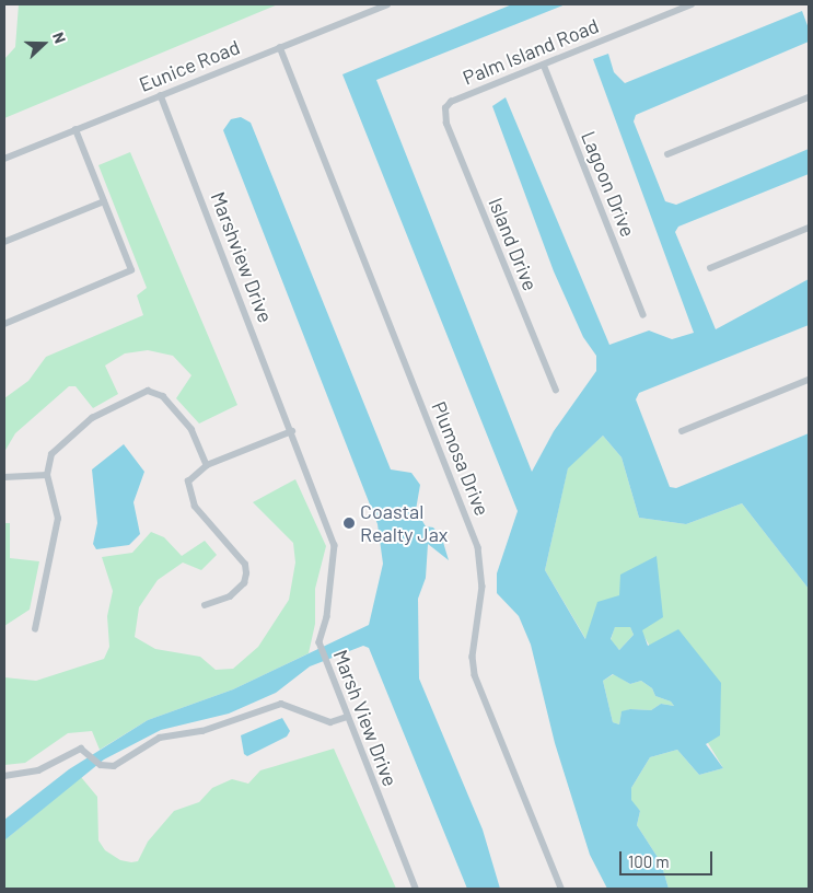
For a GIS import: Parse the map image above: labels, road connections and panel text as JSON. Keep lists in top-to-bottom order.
{
  "streets": {
    "street": [
      "Palm Island Road",
      "Eunice Road",
      "Lagoon Drive",
      "Island Drive",
      "Marshview Drive",
      "Plumosa Drive",
      "Marsh View Drive"
    ]
  },
  "crossings": [
    ["Palm Island Road", "Lagoon Drive"],
    ["Palm Island Road", "Island Drive"],
    ["Eunice Road", "Marshview Drive"],
    ["Eunice Road", "Plumosa Drive"],
    ["Marshview Drive", "Marsh View Drive"]
  ],
  "places": ["Coastal Realty Jax"],
  "scale_bar": "100 m",
  "north": "right"
}
